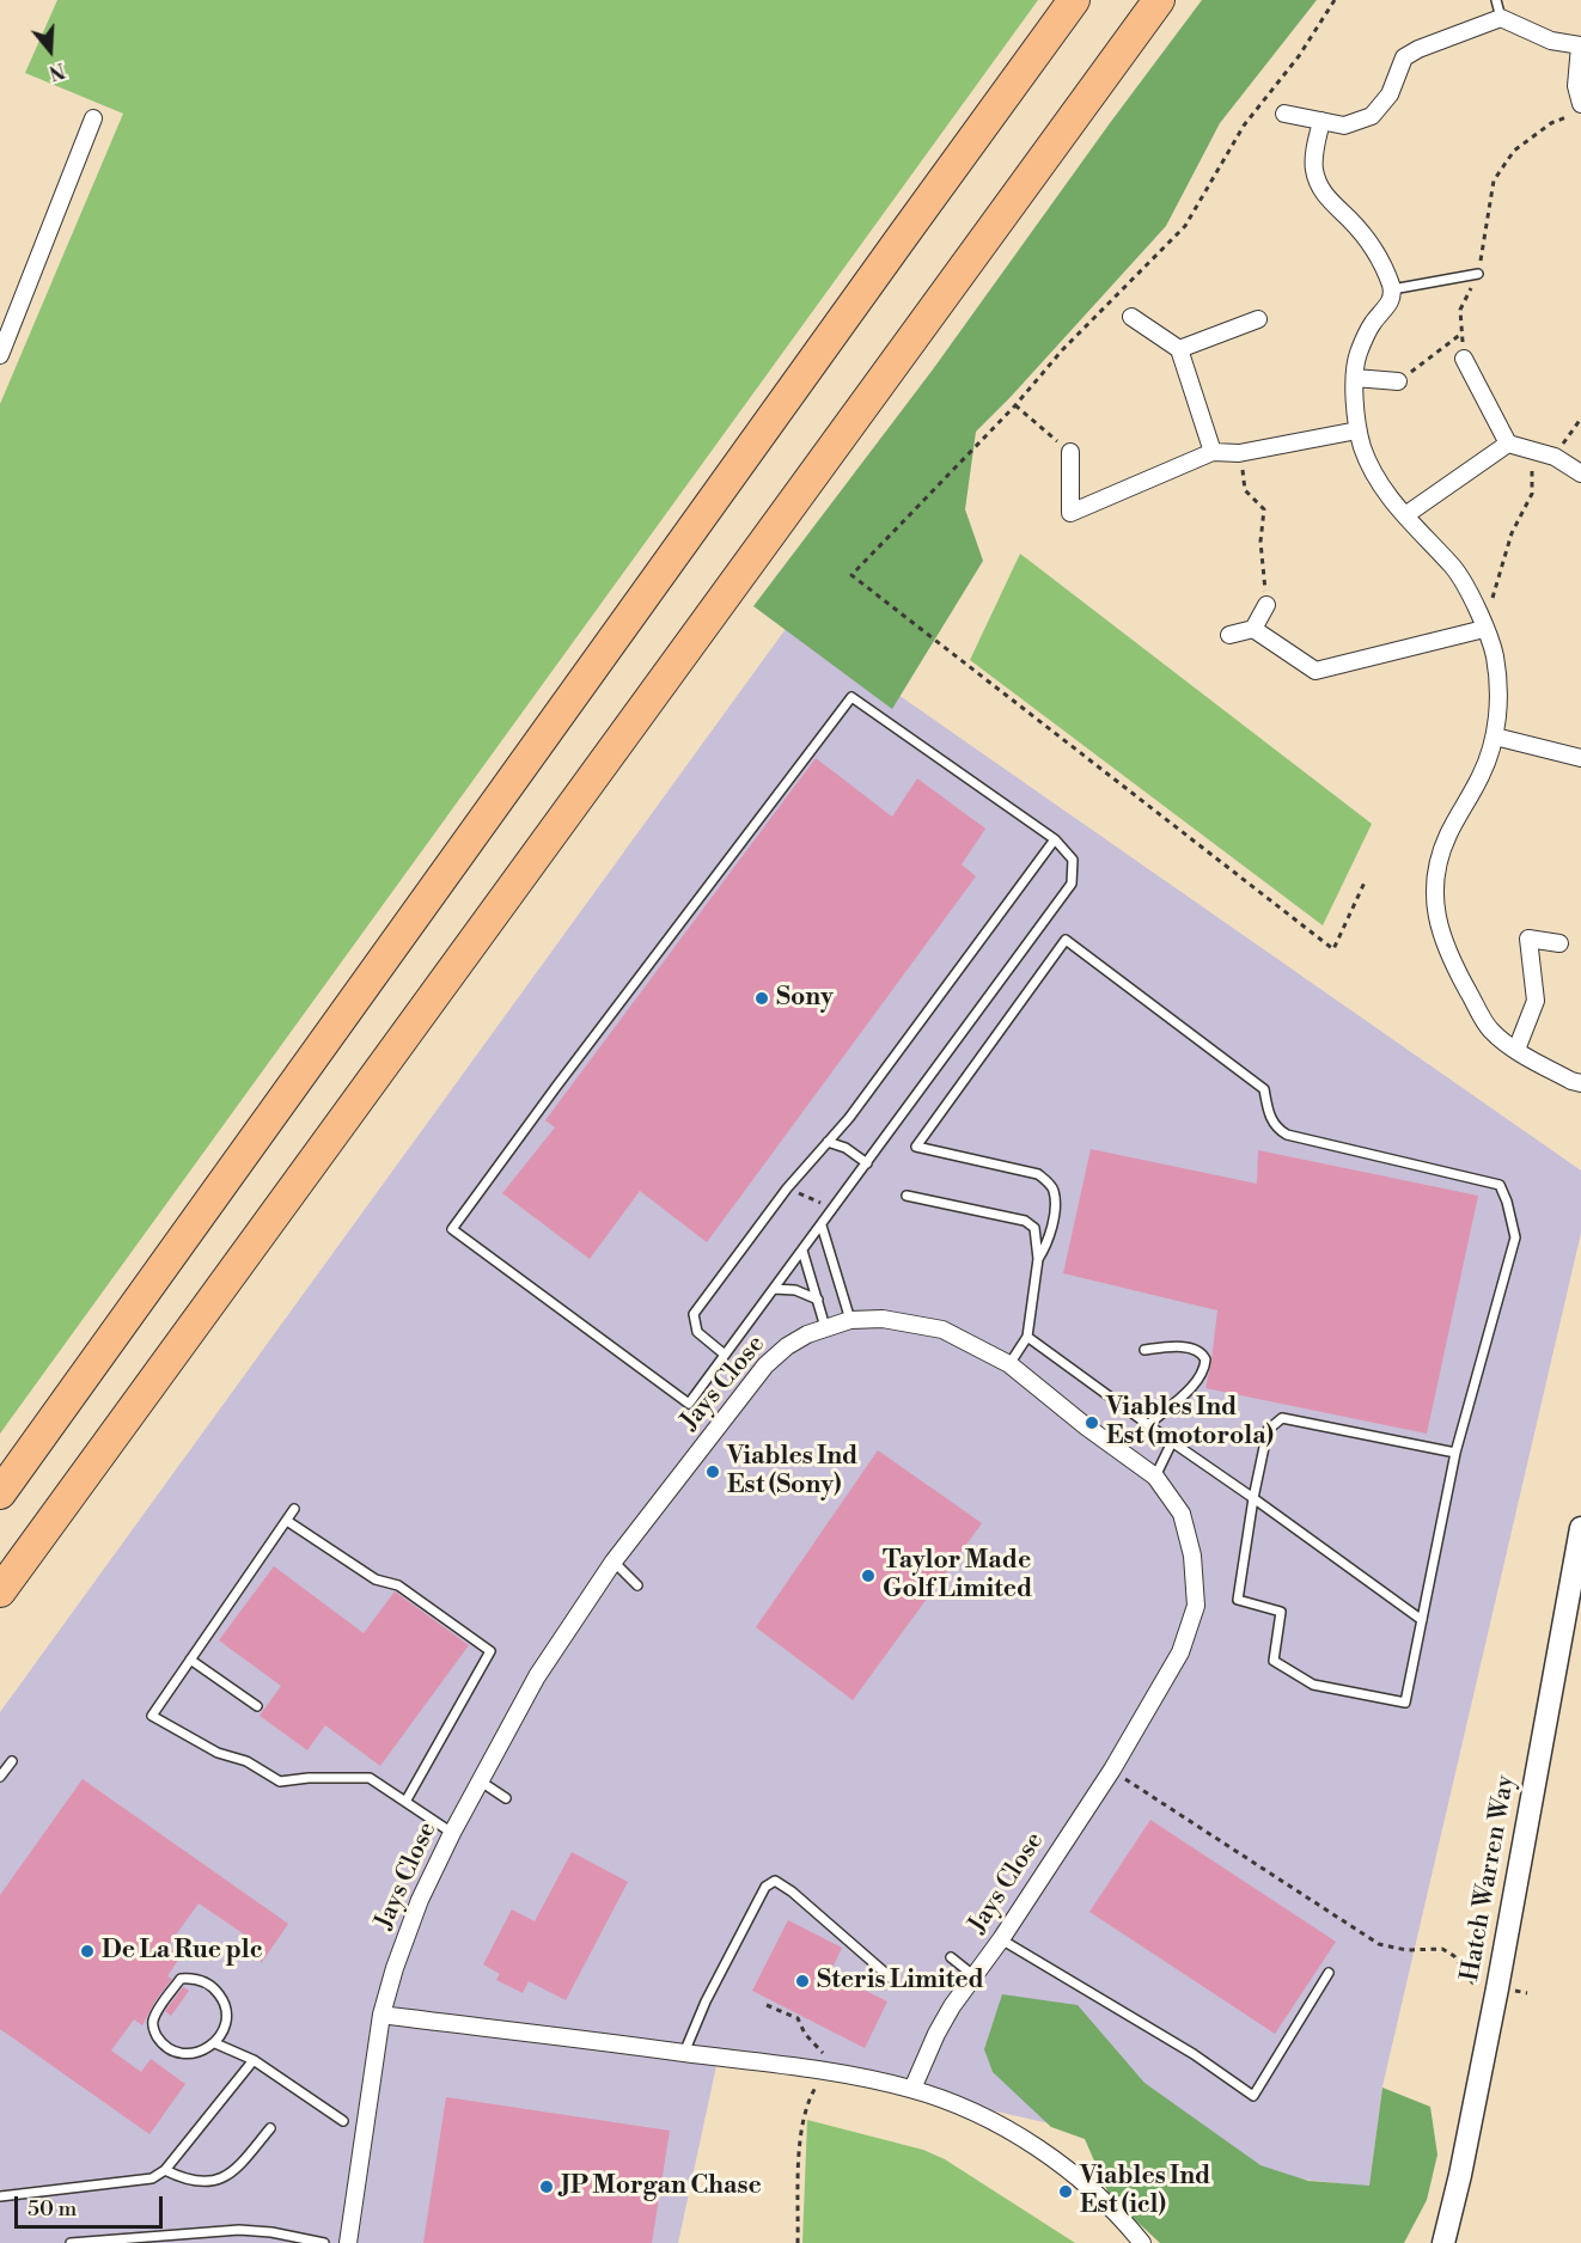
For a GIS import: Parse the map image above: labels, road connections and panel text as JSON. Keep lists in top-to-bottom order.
{
  "streets": {
    "street": ["Jays Close", "Hatch Warren Way"]
  },
  "places": [
    "Sony",
    "Viables Ind Est (motorola)",
    "Viables Ind Est (Sony)",
    "Taylor Made Golf Limited",
    "De La Rue plc",
    "Steris Limited",
    "JP Morgan Chase",
    "Viables Ind Est (icl)"
  ],
  "scale_bar": "50 m",
  "north": "bottom"
}
